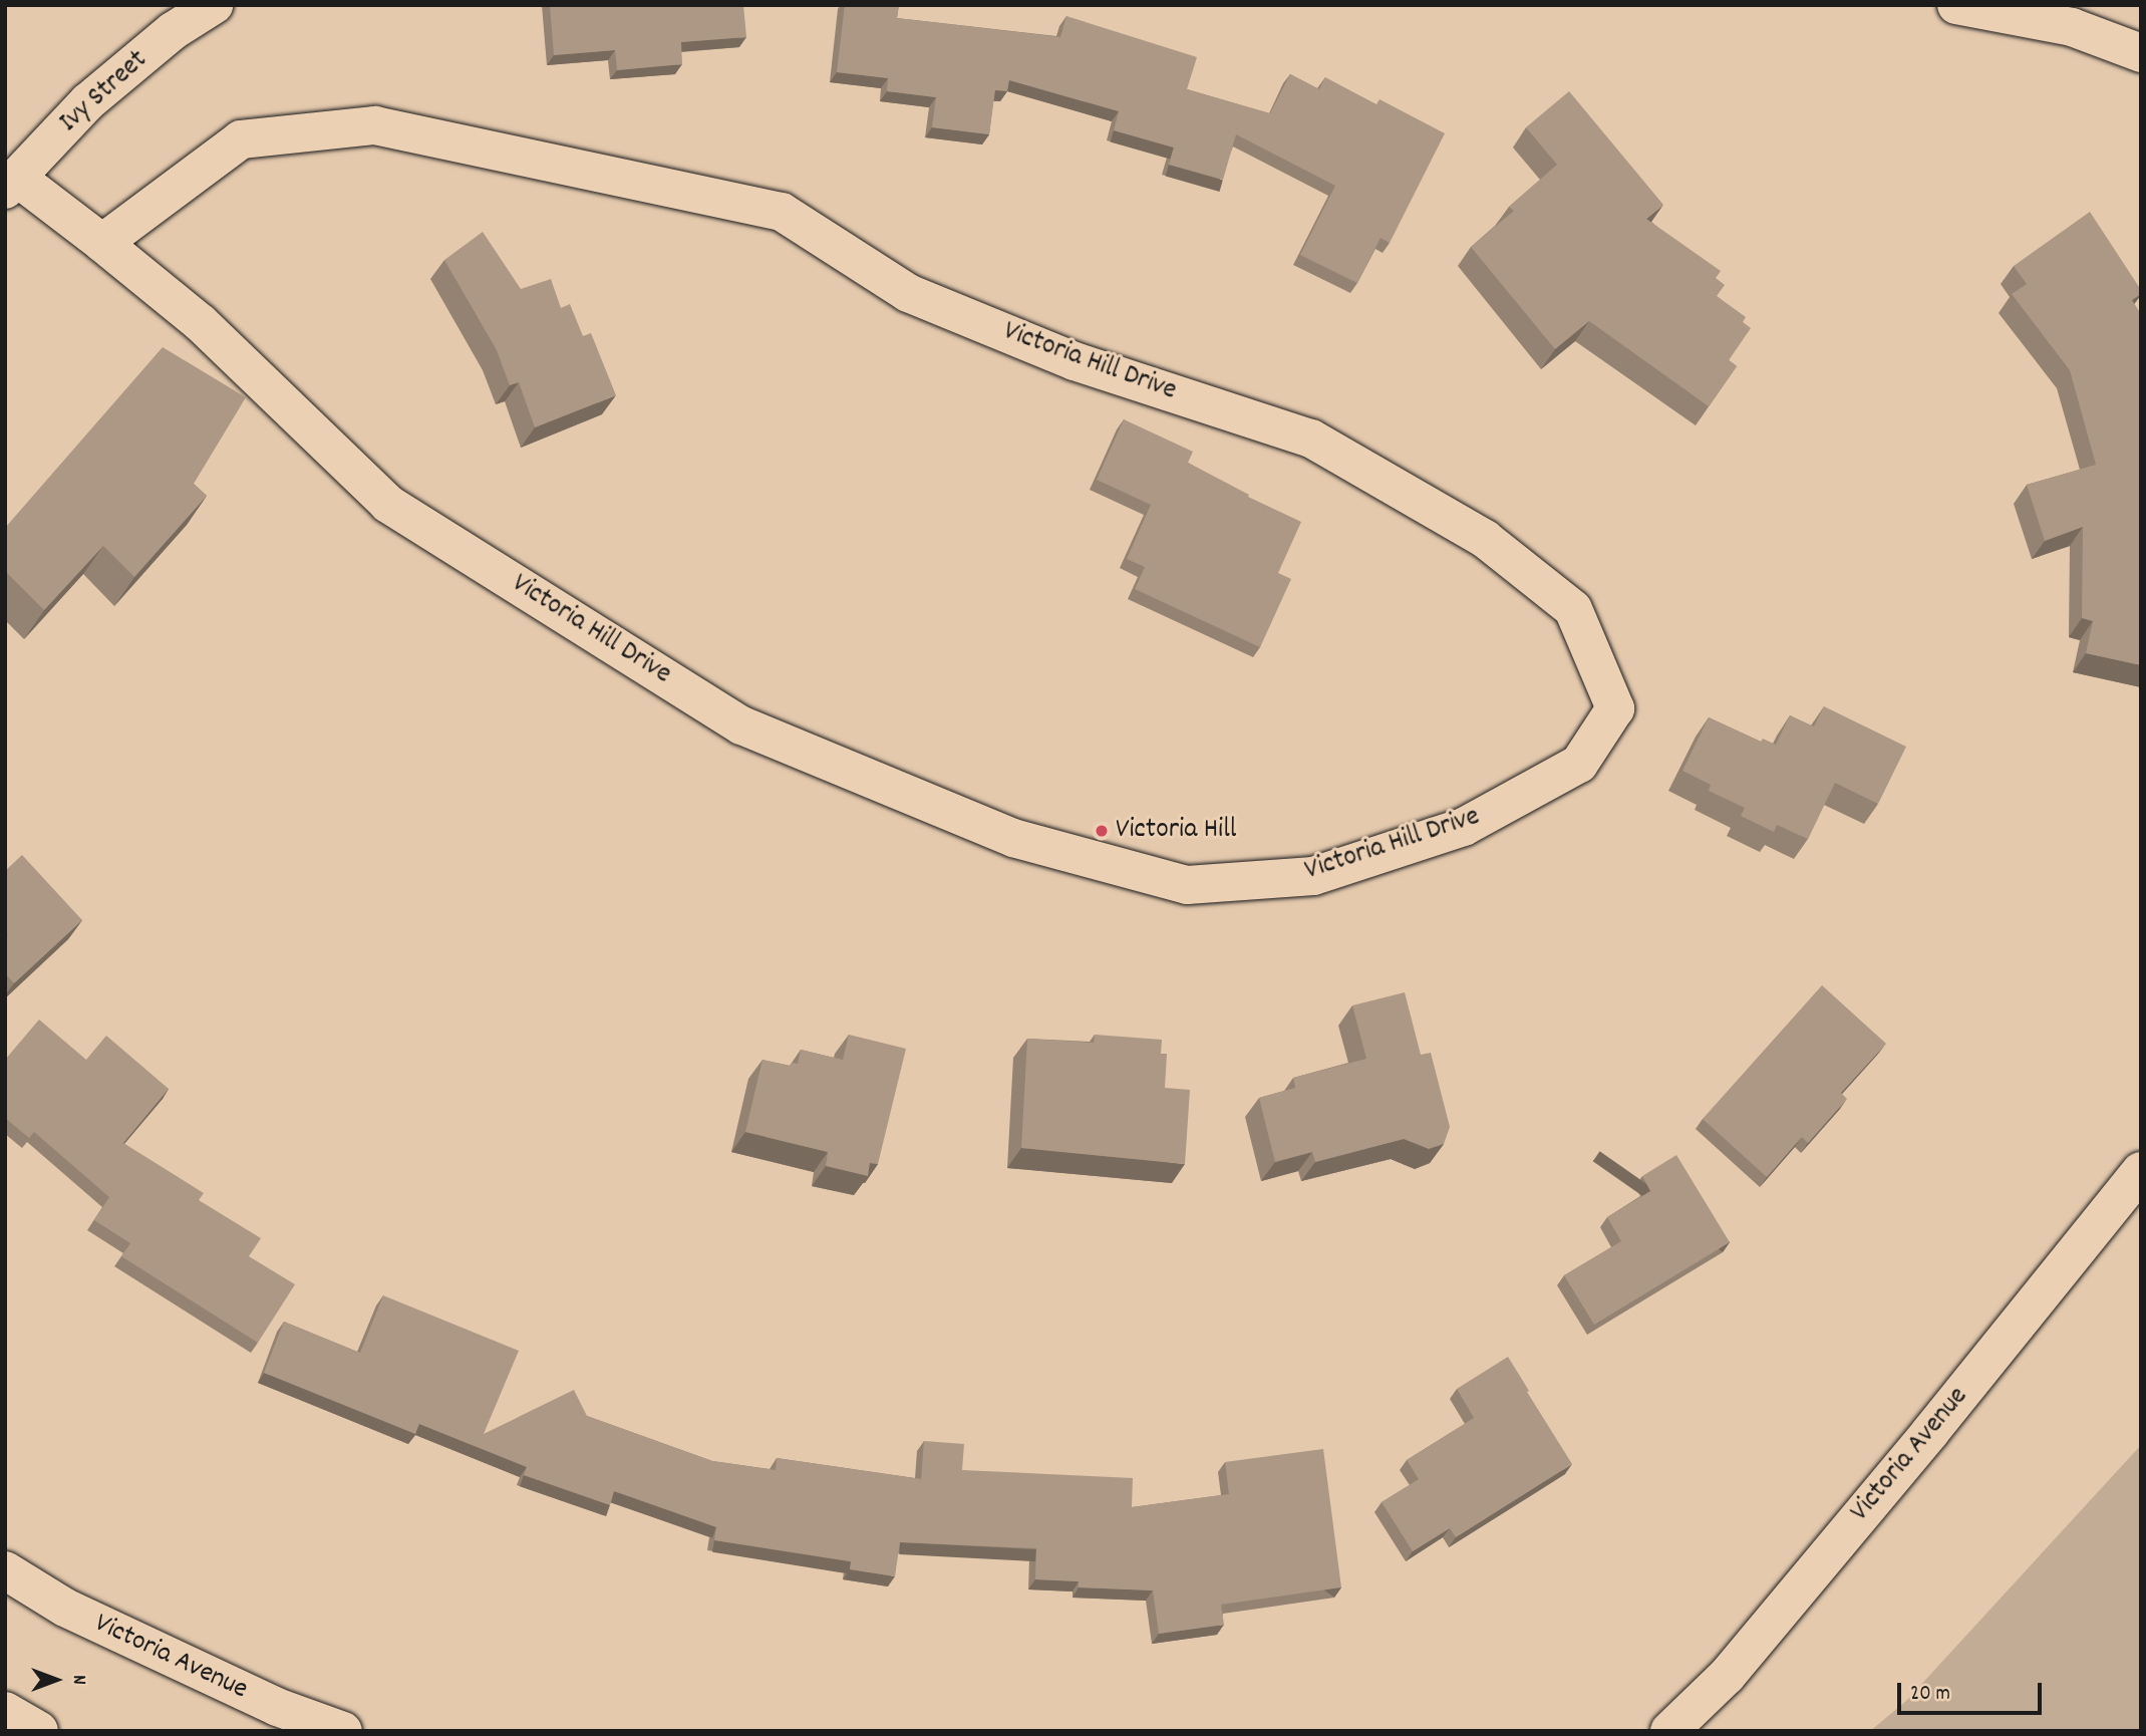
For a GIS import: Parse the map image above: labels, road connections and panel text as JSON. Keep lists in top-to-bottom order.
{
  "streets": {
    "street": ["Ivy Street", "Victoria Hill Drive", "Victoria Avenue"]
  },
  "crossings": [
    ["Ivy Street", "Victoria Hill Drive"]
  ],
  "places": ["Victoria Hill"],
  "scale_bar": "20 m",
  "north": "right"
}
